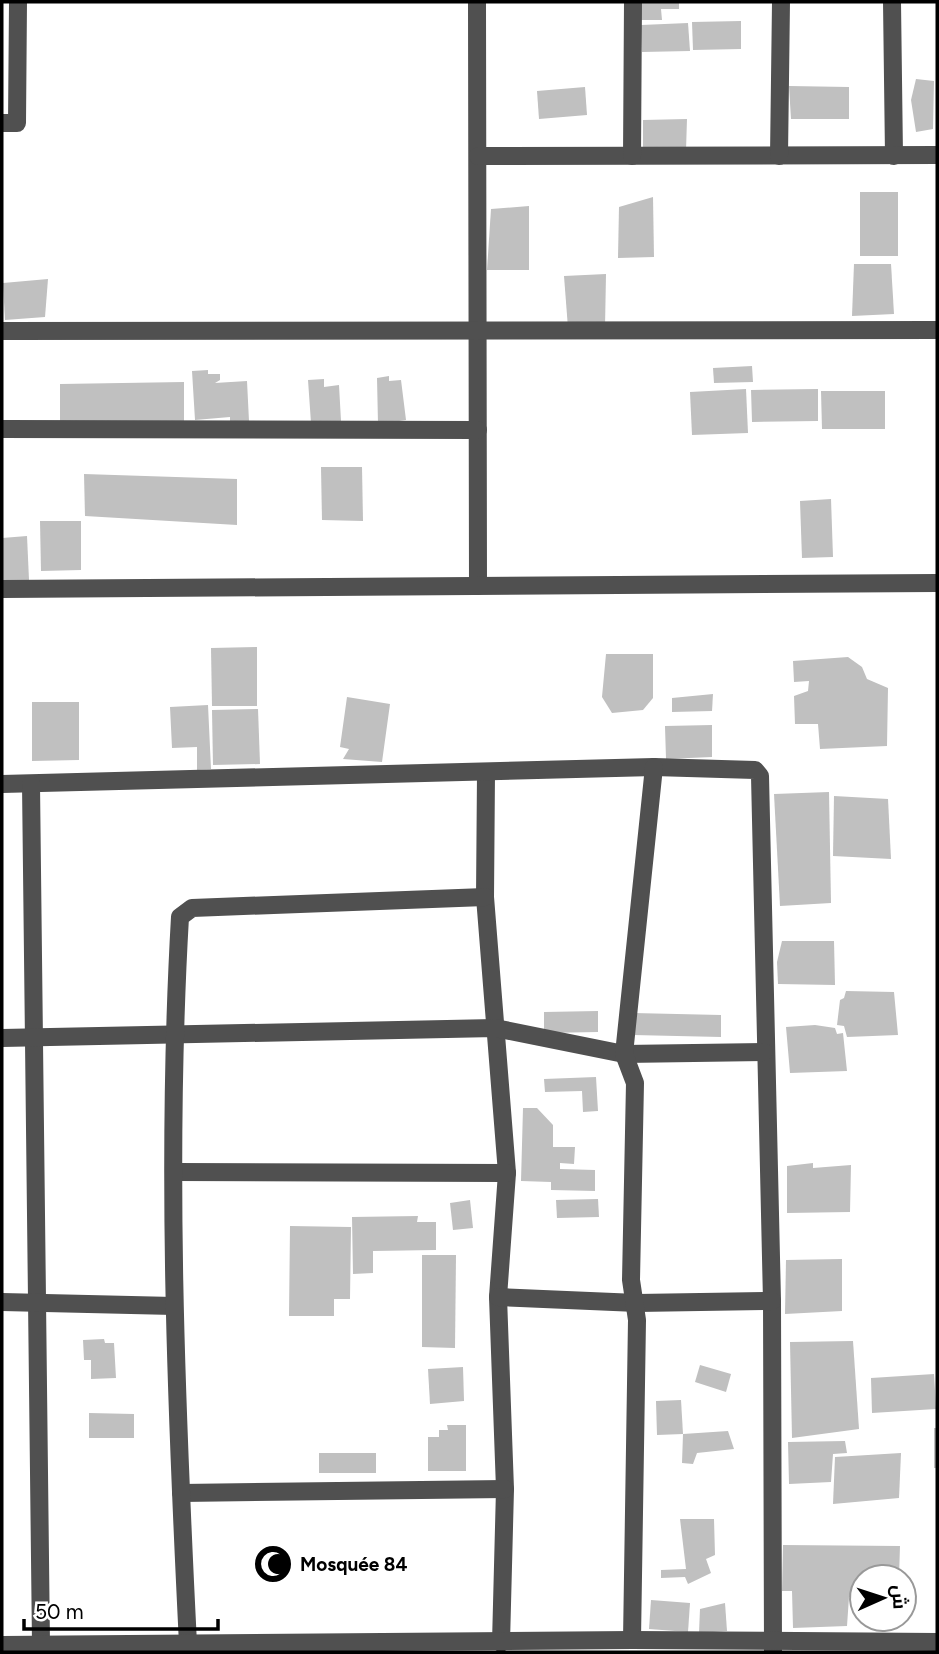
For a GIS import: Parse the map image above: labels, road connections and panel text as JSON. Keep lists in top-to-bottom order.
{
  "places": {
    "mosque": ["Mosquée 84"]
  },
  "scale_bar": "50 m",
  "north": "right"
}
